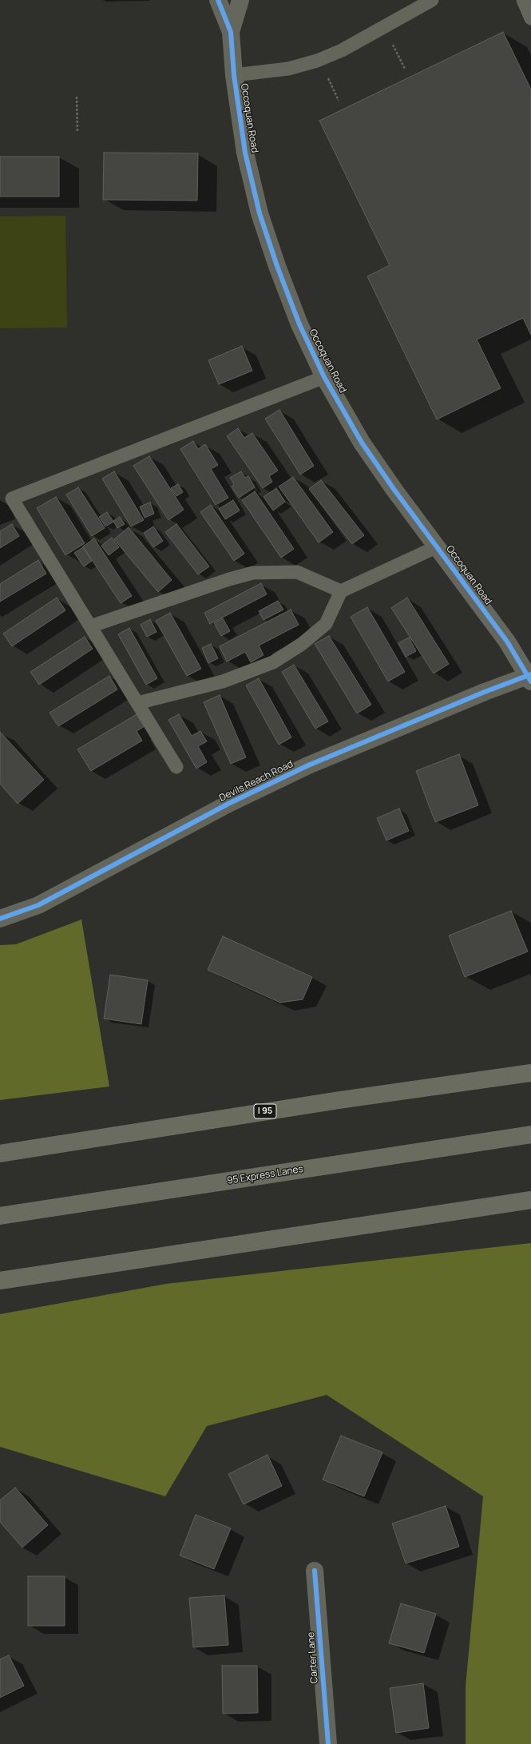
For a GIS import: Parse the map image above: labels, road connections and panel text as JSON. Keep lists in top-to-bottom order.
{
  "streets": {
    "highway": ["I 95", "95 Express Lanes"],
    "main road": ["Occoquan Road"],
    "street": ["Devils Reach Road", "Carter Lane"]
  },
  "crossings": [
    ["Occoquan Road", "Devils Reach Road"]
  ]
}
